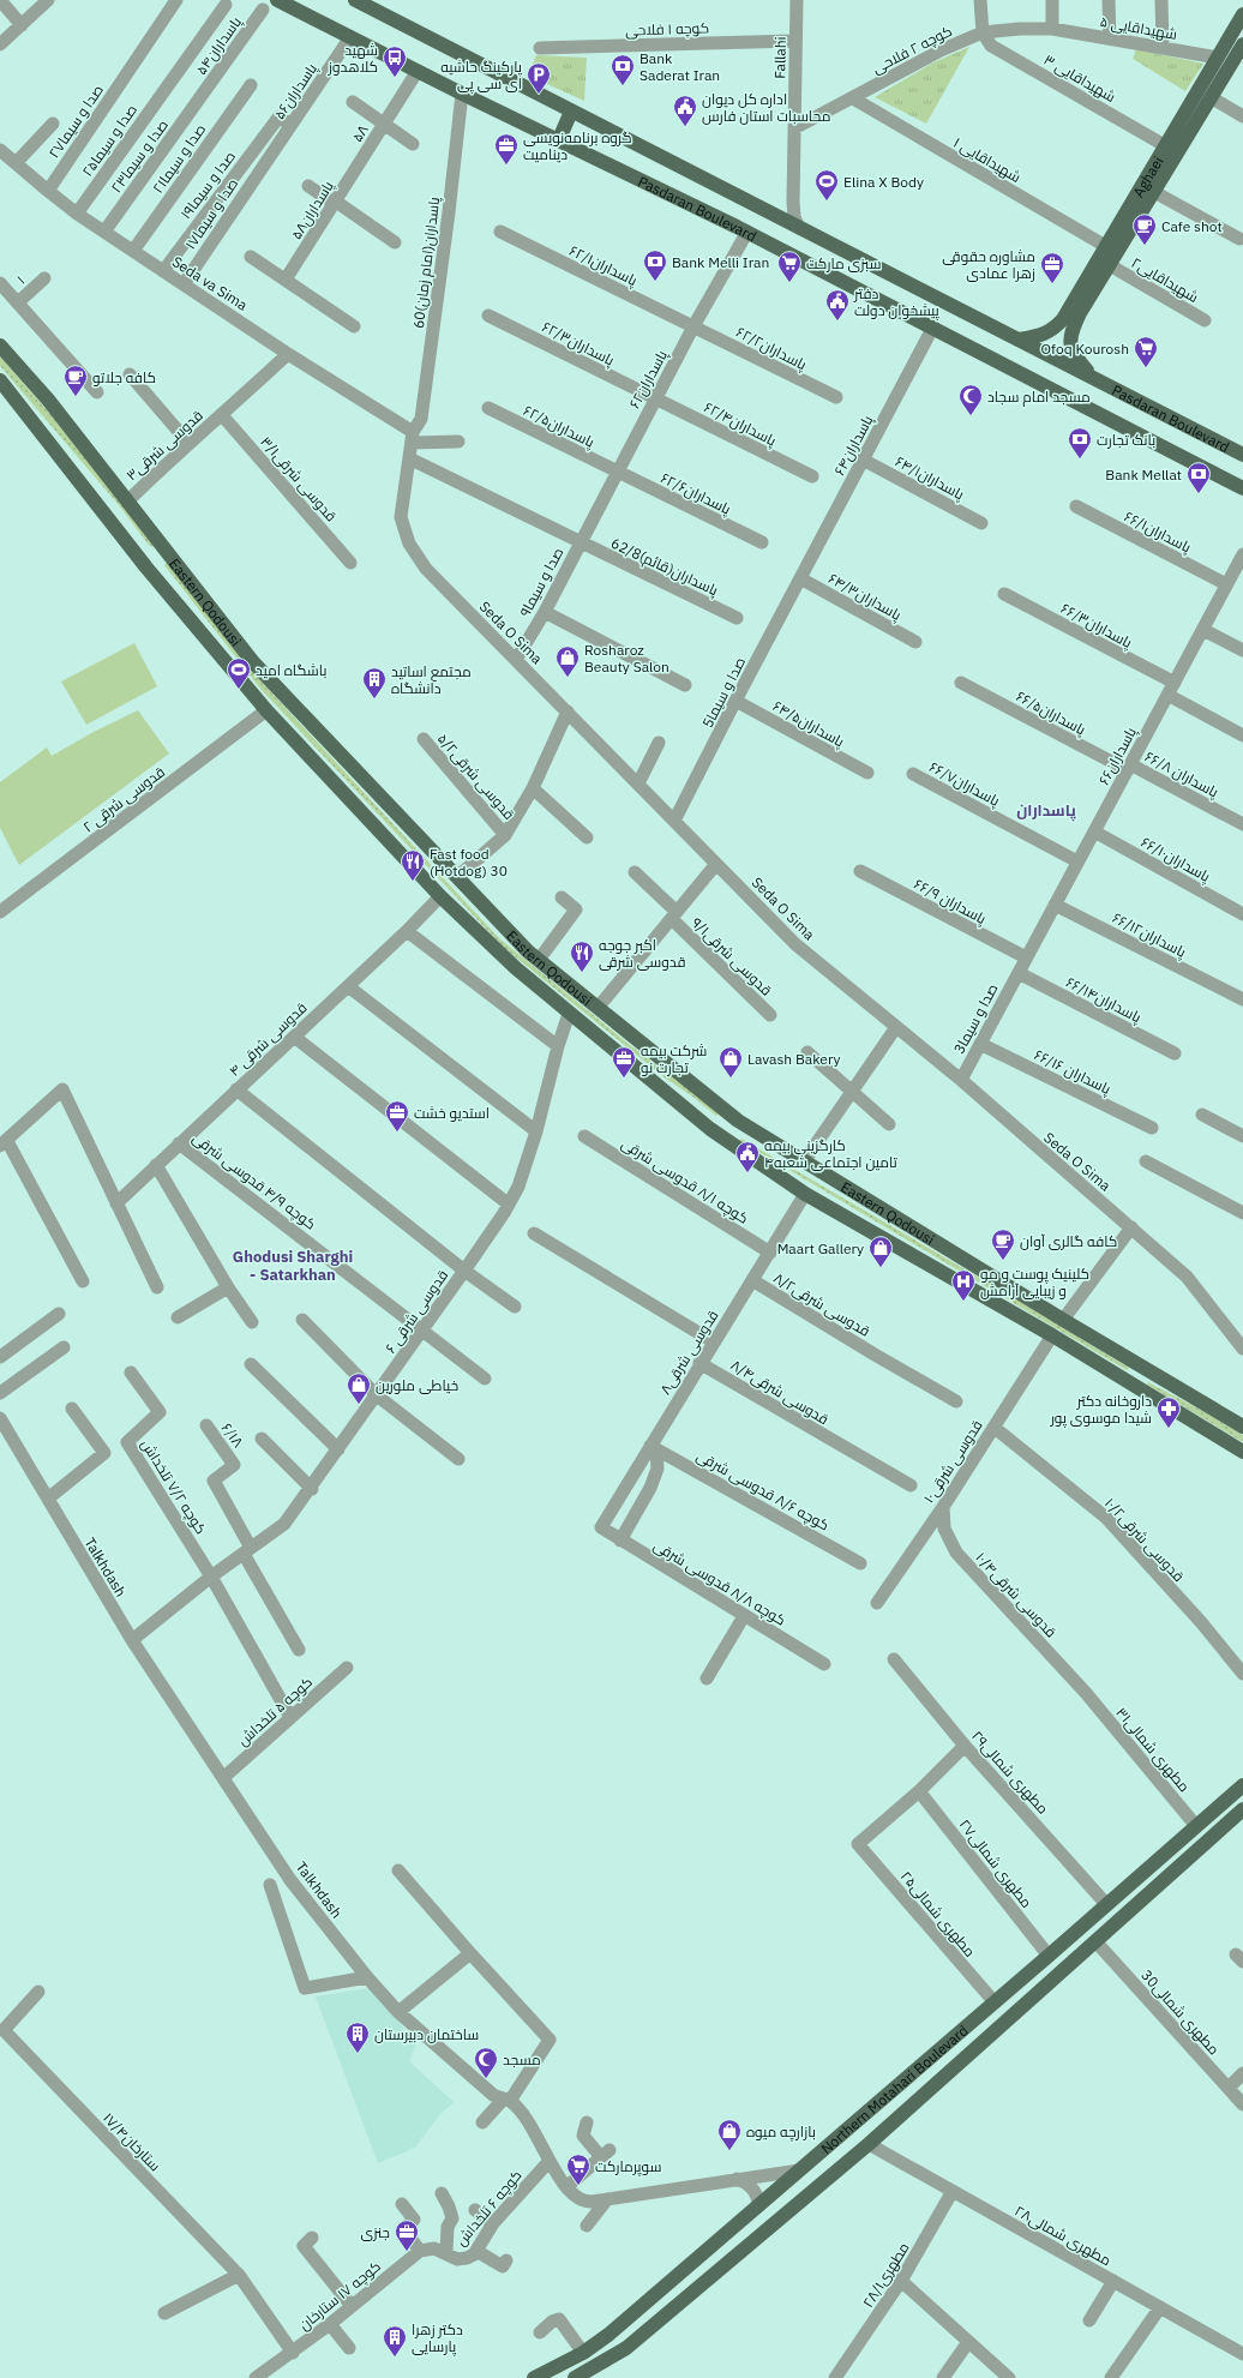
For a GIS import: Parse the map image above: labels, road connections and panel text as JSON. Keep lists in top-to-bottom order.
{
  "streets": {
    "main road": [
      "Aghaei",
      "Pasdaran Boulevard",
      "Eastern Qodousi",
      "Northern Motahari Boulevard"
    ],
    "street": [
      "۵ شهیداقایی",
      "کوچه ۱ فلاحی",
      "پاسداران۵۴",
      "کوچه ۲ فلاحی",
      "Fallahi",
      "۳ شهیداقایی",
      "پاسداران۵۶",
      "صدا و سیما۲۷",
      "۵۸",
      "صدا و سیما۲۵",
      "صدا و سیما۲۳",
      "صدا و سیما۲۱",
      "۱ شهیداقایی",
      "صدا و سیما۱۹",
      "پاسداران۵۸",
      "صدا و سیما۱۷",
      "60پاسداران(امام زمان)",
      "پاسداران۶۲/۱",
      "۱",
      "شهیداقایی۲",
      "Seda va Sima",
      "پاسداران۶۲/۳",
      "پاسداران۶۲/۲",
      "پاسداران۶۲",
      "پاسداران۶۲/۴",
      "پاسداران۶۲/۵",
      "قدوسی شرقی۳",
      "پاسداران۶۴",
      "پاسداران۶۴/۱",
      "قدوسی شرقی۳/۱",
      "پاسداران۶۲/۶",
      "پاسداران۶۶/۱",
      "62/8پاسداران(قائم)",
      "صدا و سیما۹",
      "پاسداران۶۴/۳",
      "پاسداران۶۶/۳",
      "Seda O Sima",
      "5صدا و سیما",
      "پاسداران۶۶/۵",
      "پاسداران۶۴/۵",
      "پاسداران۶۶",
      "پاسداران ۶۶/۸",
      "قدوسی شرقی۵/۲",
      "پاسداران۶۶/۷",
      "قدوسی شرقی ۲",
      "پاسداران۶۶/۱۰",
      "پاسداران ۶۶/۹",
      "پاسداران۶۶/۱۲",
      "قدوسی شرقی۹/۱",
      "پاسداران۶۶/۱۴",
      "3صدا و سیما",
      "قدوسی شرقی ۴",
      "پاسداران ۶۶/۱۶",
      "کوچه ۴/۹ قدوسی شرقی",
      "کوچه ۸/۱ قدوسی شرقی",
      "قدوسی شرقی۸/۲",
      "قدوسی شرقی ۶",
      "قدوسی شرقی۸",
      "قدوسی شرقی۸/۴",
      "۶/۱۸",
      "قدوسی شرقی۱۰",
      "کوچه ۷/۲ تلخداش",
      "کوچه ۸/۶ قدوسی شرقی",
      "قدوسی شرقی۱۰/۲",
      "Talkhdash",
      "کوچه ۸/۸ قدوسی شرقی",
      "قدوسی شرقی۱۰/۴",
      "کوچه ۵ تلخداش",
      "مطهرى شمالى۳۱",
      "مطهرى شمالى۲۹",
      "مطهرى شمالى۲۷",
      "مطهرى شمالى۲۵",
      "مطهرى شمالى30",
      "ستارخان۱۷/۴",
      "کوچه ۶ تلخداش",
      "مطهرى شمالى۲۸",
      "مطهری۲۸/۱",
      "کوچه ۱۷ ستارخان"
    ]
  },
  "crossings": [
    ["۵ شهیداقایی", "کوچه ۲ فلاحی"],
    ["۵ شهیداقایی", "Aghaei"],
    ["کوچه ۱ فلاحی", "Fallahi"],
    ["پاسداران۵۴", "صدا و سیما۲۳"],
    ["کوچه ۲ فلاحی", "Fallahi"],
    ["کوچه ۲ فلاحی", "۳ شهیداقایی"],
    ["کوچه ۲ فلاحی", "۱ شهیداقایی"],
    ["Fallahi", "Pasdaran Boulevard"],
    ["۳ شهیداقایی", "Aghaei"],
    ["پاسداران۵۶", "صدا و سیما۱۹"],
    ["پاسداران۵۶", "Pasdaran Boulevard"],
    ["پاسداران۵۶", "صدا و سیما۱۷"],
    ["صدا و سیما۲۷", "Seda va Sima"],
    ["۵۸", "پاسداران۵۸"],
    ["صدا و سیما۲۵", "Seda va Sima"],
    ["صدا و سیما۲۳", "Seda va Sima"],
    ["صدا و سیما۲۱", "Seda va Sima"],
    ["۱ شهیداقایی", "Aghaei"],
    ["۱ شهیداقایی", "شهیداقایی۲"],
    ["Aghaei", "Pasdaran Boulevard"],
    ["Aghaei", "شهیداقایی۲"],
    ["صدا و سیما۱۹", "Seda va Sima"],
    ["Pasdaran Boulevard", "60پاسداران(امام زمان)"],
    ["Pasdaran Boulevard", "پاسداران۶۲"],
    ["Pasdaran Boulevard", "پاسداران۶۴"],
    ["صدا و سیما۱۷", "Seda va Sima"],
    ["60پاسداران(امام زمان)", "Seda va Sima"],
    ["60پاسداران(امام زمان)", "Seda O Sima"],
    ["پاسداران۶۲/۱", "پاسداران۶۲/۲"],
    ["پاسداران۶۲/۱", "پاسداران۶۲"],
    ["Seda va Sima", "قدوسی شرقی۳"],
    ["Seda va Sima", "Seda O Sima"],
    ["پاسداران۶۲/۳", "پاسداران۶۲"],
    ["پاسداران۶۲/۳", "پاسداران۶۲/۴"],
    ["پاسداران۶۲/۲", "پاسداران۶۲"],
    ["پاسداران۶۲", "پاسداران۶۲/۴"],
    ["پاسداران۶۲", "پاسداران۶۲/۵"],
    ["پاسداران۶۲", "پاسداران۶۲/۶"],
    ["پاسداران۶۲", "62/8پاسداران(قائم)"],
    ["پاسداران۶۲", "صدا و سیما۹"],
    ["پاسداران۶۲/۵", "پاسداران۶۲/۶"],
    ["قدوسی شرقی۳", "قدوسی شرقی۳/۱"],
    ["قدوسی شرقی۳", "Eastern Qodousi"],
    ["پاسداران۶۴", "پاسداران۶۴/۱"],
    ["پاسداران۶۴", "پاسداران۶۴/۳"],
    ["پاسداران۶۴", "5صدا و سیما"],
    ["پاسداران۶۶/۱", "پاسداران۶۶"],
    ["62/8پاسداران(قائم)", "صدا و سیما۹"],
    ["62/8پاسداران(قائم)", "Seda O Sima"],
    ["صدا و سیما۹", "Seda O Sima"],
    ["پاسداران۶۴/۳", "5صدا و سیما"],
    ["Eastern Qodousi", "قدوسی شرقی ۲"],
    ["Eastern Qodousi", "قدوسی شرقی ۴"],
    ["Eastern Qodousi", "قدوسی شرقی ۶"],
    ["Eastern Qodousi", "قدوسی شرقی۸"],
    ["Eastern Qodousi", "قدوسی شرقی۱۰"],
    ["پاسداران۶۶/۳", "پاسداران۶۶"],
    ["Seda O Sima", "5صدا و سیما"],
    ["Seda O Sima", "3صدا و سیما"],
    ["5صدا و سیما", "پاسداران۶۴/۵"],
    ["پاسداران۶۶/۵", "پاسداران۶۶"],
    ["پاسداران۶۶/۵", "پاسداران ۶۶/۸"],
    ["پاسداران۶۶", "پاسداران ۶۶/۸"],
    ["پاسداران۶۶", "پاسداران۶۶/۷"],
    ["پاسداران۶۶", "پاسداران۶۶/۱۰"],
    ["پاسداران۶۶", "پاسداران ۶۶/۹"],
    ["پاسداران۶۶", "پاسداران۶۶/۱۲"],
    ["پاسداران۶۶", "پاسداران۶۶/۱۴"],
    ["پاسداران۶۶", "3صدا و سیما"],
    ["پاسداران۶۶/۱۴", "3صدا و سیما"],
    ["3صدا و سیما", "پاسداران ۶۶/۱۶"],
    ["قدوسی شرقی ۴", "کوچه ۴/۹ قدوسی شرقی"],
    ["کوچه ۴/۹ قدوسی شرقی", "قدوسی شرقی ۶"],
    ["کوچه ۸/۱ قدوسی شرقی", "قدوسی شرقی۸"],
    ["قدوسی شرقی۸/۲", "قدوسی شرقی۸"],
    ["قدوسی شرقی ۶", "۶/۱۸"],
    ["قدوسی شرقی ۶", "کوچه ۷/۲ تلخداش"],
    ["قدوسی شرقی ۶", "Talkhdash"],
    ["قدوسی شرقی۸", "قدوسی شرقی۸/۴"],
    ["قدوسی شرقی۸", "کوچه ۸/۶ قدوسی شرقی"],
    ["قدوسی شرقی۸", "کوچه ۸/۸ قدوسی شرقی"],
    ["قدوسی شرقی۱۰", "قدوسی شرقی۱۰/۲"],
    ["قدوسی شرقی۱۰", "قدوسی شرقی۱۰/۴"],
    ["Talkhdash", "کوچه ۵ تلخداش"],
    ["Talkhdash", "Northern Motahari Boulevard"],
    ["Talkhdash", "کوچه ۶ تلخداش"],
    ["قدوسی شرقی۱۰/۴", "مطهرى شمالى۳۱"],
    ["مطهرى شمالى۳۱", "Northern Motahari Boulevard"],
    ["مطهرى شمالى۲۹", "Northern Motahari Boulevard"],
    ["مطهرى شمالى۲۷", "مطهرى شمالى۲۵"],
    ["مطهرى شمالى۲۷", "Northern Motahari Boulevard"],
    ["مطهرى شمالى۲۵", "Northern Motahari Boulevard"],
    ["مطهرى شمالى30", "Northern Motahari Boulevard"],
    ["Northern Motahari Boulevard", "مطهرى شمالى۲۸"],
    ["ستارخان۱۷/۴", "کوچه ۱۷ ستارخان"],
    ["مطهرى شمالى۲۸", "مطهری۲۸/۱"]
  ],
  "districts": ["پاسداران", "Ghodusi Sharghi - Satarkhan"],
  "places": {
    "bus stop": ["شهید کلاهدوز"],
    "bank": [
      "Bank Saderat Iran",
      "Bank Melli Iran",
      "بانک تجارت",
      "Bank Mellat"
    ],
    "parking": ["پارکینگ حاشیه ای سی پی"],
    "public building": ["اداره کل دیوان محاسبات استان فارس", "دفتر پیشخوان دولت", "کارگزینی بیمه تامین اجتماعی شعبه۴"],
    "office": [
      "گروه برنامه‌نویسی دینامیت",
      "مشاوره حقوقی زهرا عمادی",
      "شرکت بیمه تجارت نو",
      "استدیو خشت",
      "جنزی"
    ],
    "sports": ["Elina X Body", "باشگاه امید"],
    "cafe": ["Cafe shot", "کافه جلاتو", "کافه گالری آوان"],
    "supermarket": ["سبزی مارکت", "Ofoq Kourosh", "سوپرمارکت"],
    "mosque": ["مسجد امام سجاد", "مسجد"],
    "shop": [
      "Rosharoz Beauty Salon",
      "Lavash Bakery",
      "Maart Gallery",
      "خیاطی ملورین",
      "بازارچه میوه"
    ],
    "building": ["مجتمع اساتید دانشگاه", "ساختمان دبیرستان", "دکتر زهرا پارسایی"],
    "restaurant": ["Fast food (Hotdog) 30", "اکبر جوجه قدوسی شرقی"],
    "hospital": ["کلینیک پوست و مو و زیبایی آرامش"],
    "pharmacy": ["داروخانه دکتر شیدا موسوی پور"]
  }
}
